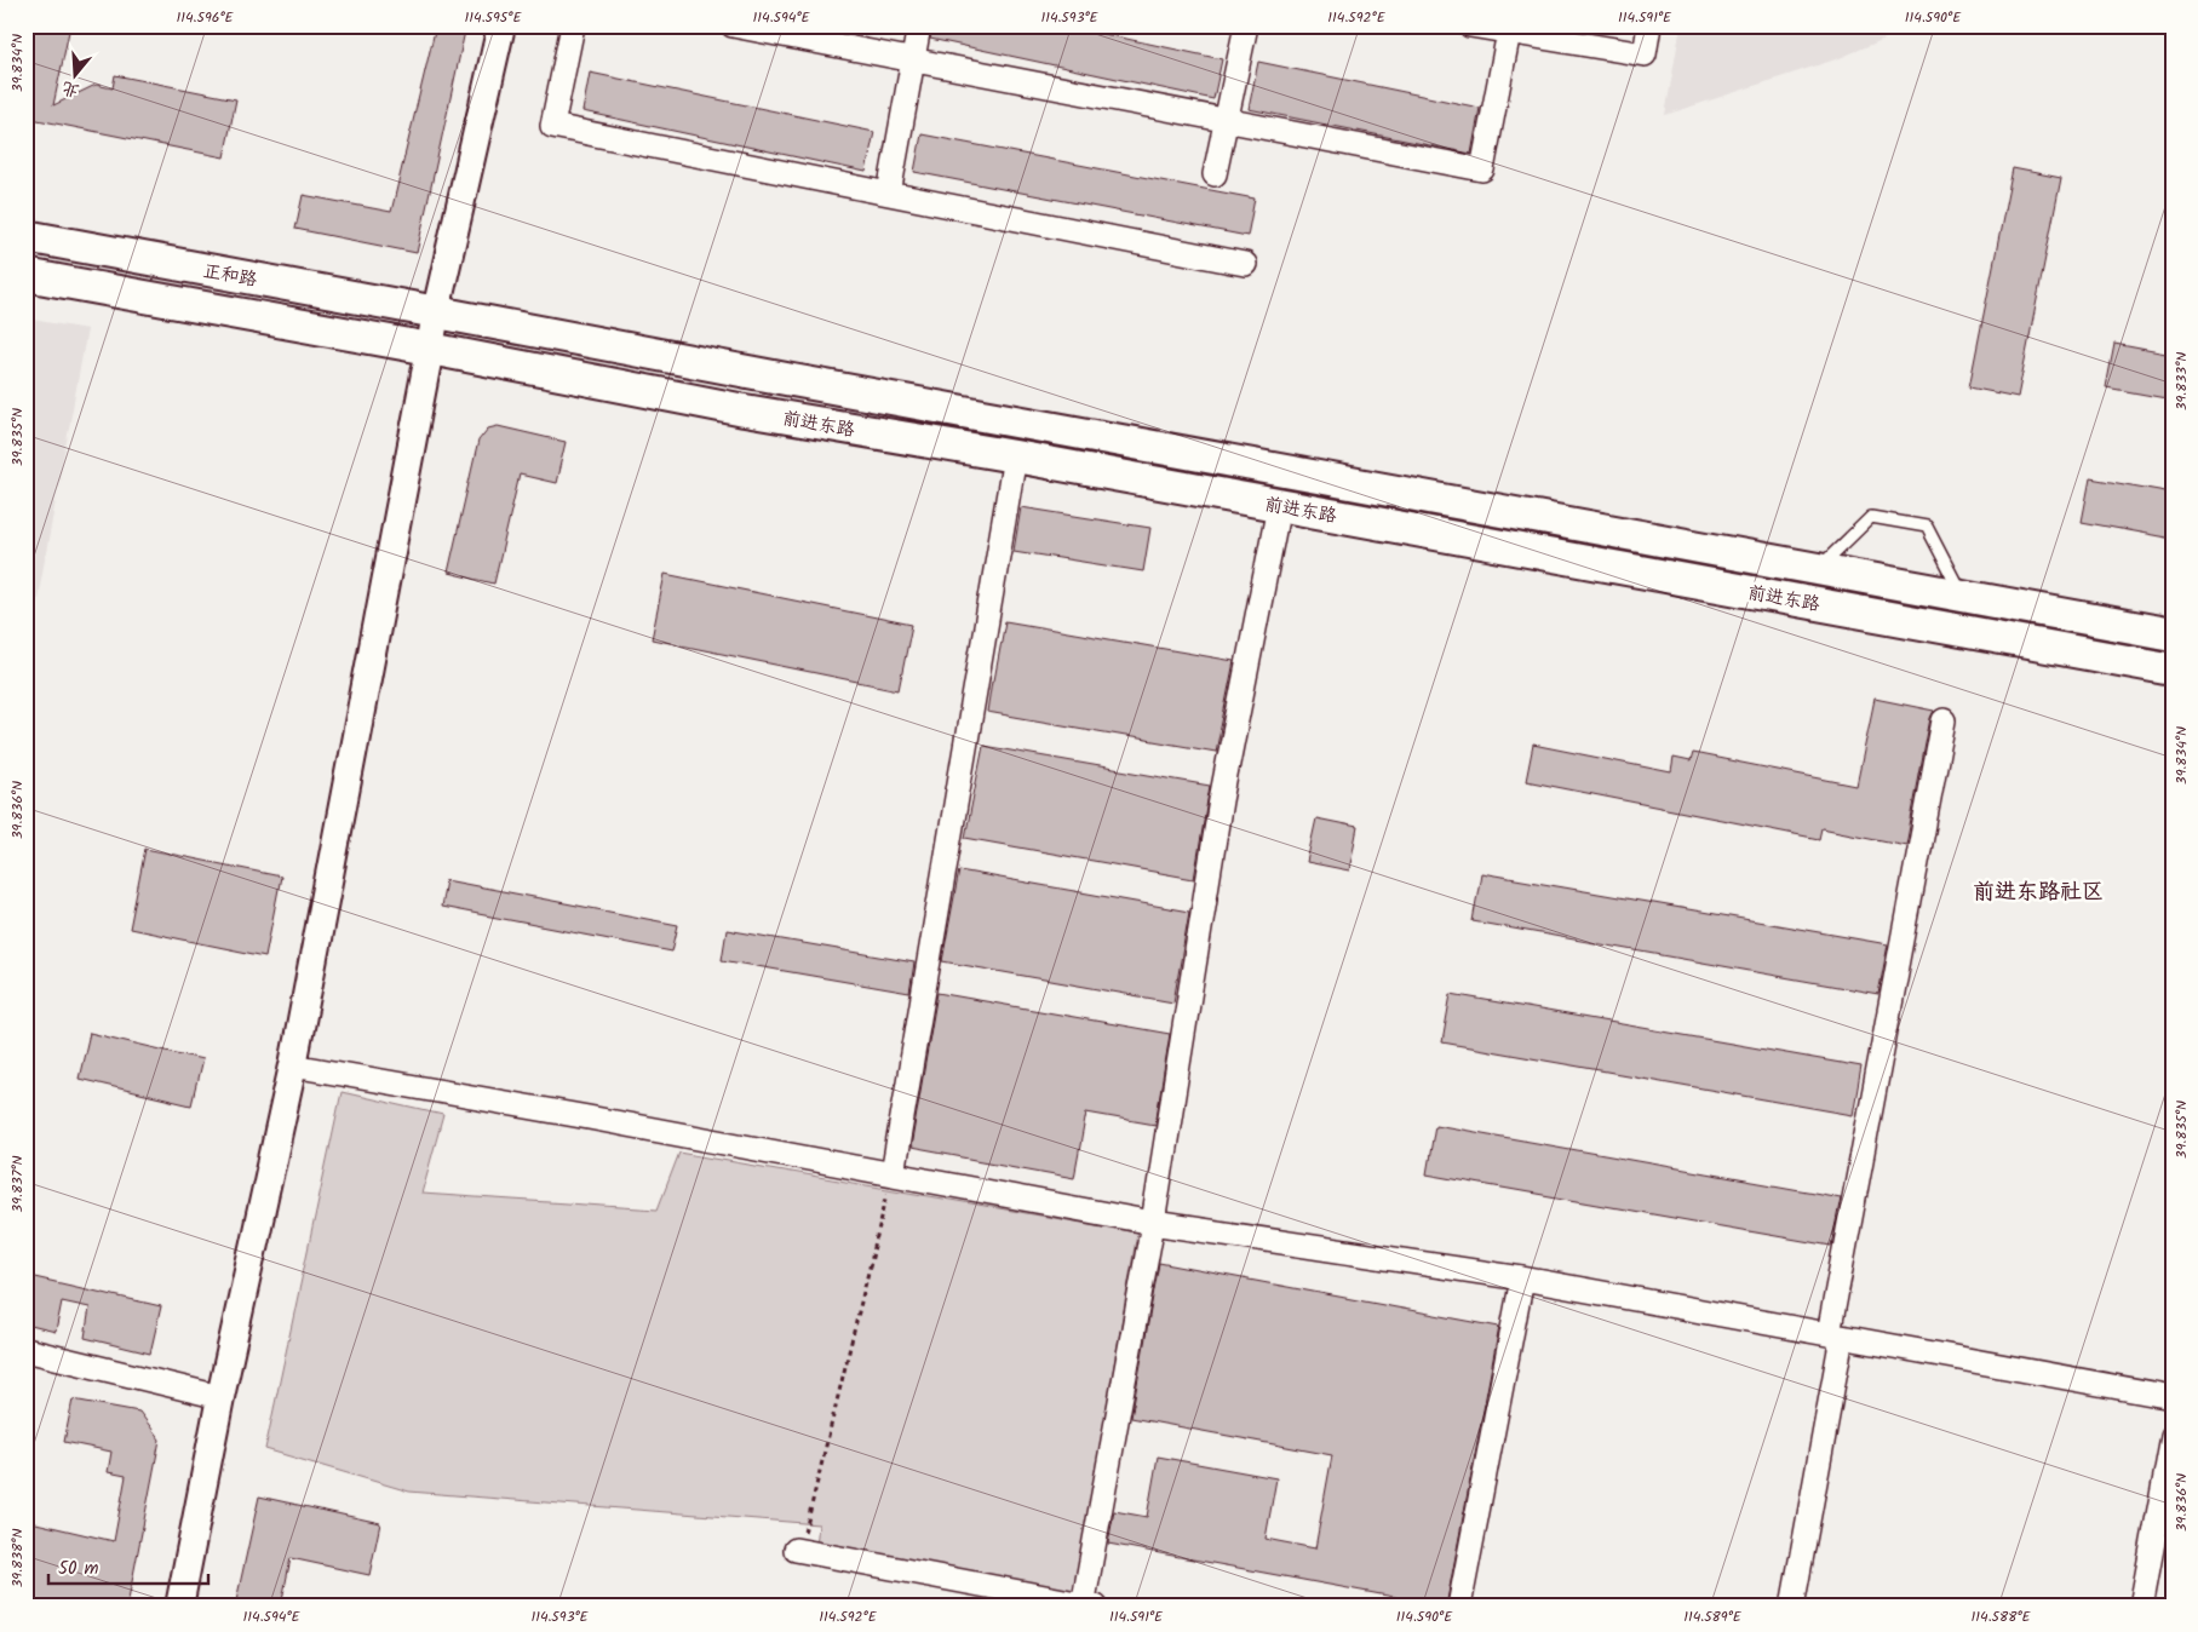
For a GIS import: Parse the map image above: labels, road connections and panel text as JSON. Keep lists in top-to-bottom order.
{
  "streets": {
    "main road": ["正和路", "前进东路"]
  },
  "crossings": [
    ["正和路", "前进东路"]
  ],
  "districts": ["前进东路社区"],
  "scale_bar": "50 m",
  "north": "bottom",
  "coordinates": [
    "114.596°E",
    "114.595°E",
    "114.594°E",
    "114.593°E",
    "114.592°E",
    "114.591°E",
    "114.590°E",
    "39.834°N",
    "39.833°N",
    "39.835°N",
    "39.836°N",
    "39.837°N",
    "39.838°N",
    "114.589°E",
    "114.588°E"
  ]
}
